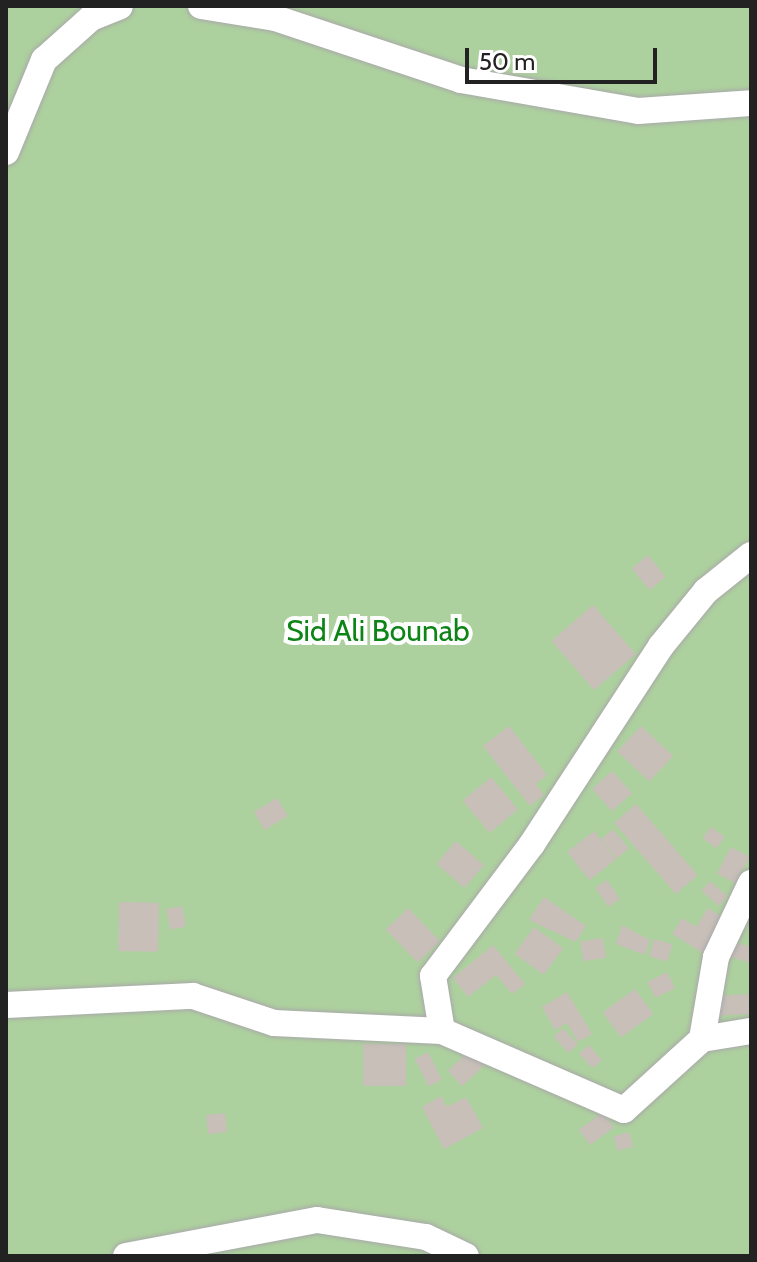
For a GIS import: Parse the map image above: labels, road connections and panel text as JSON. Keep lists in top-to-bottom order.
{
  "parks": ["Sid Ali Bounab"],
  "scale_bar": "50 m"
}
